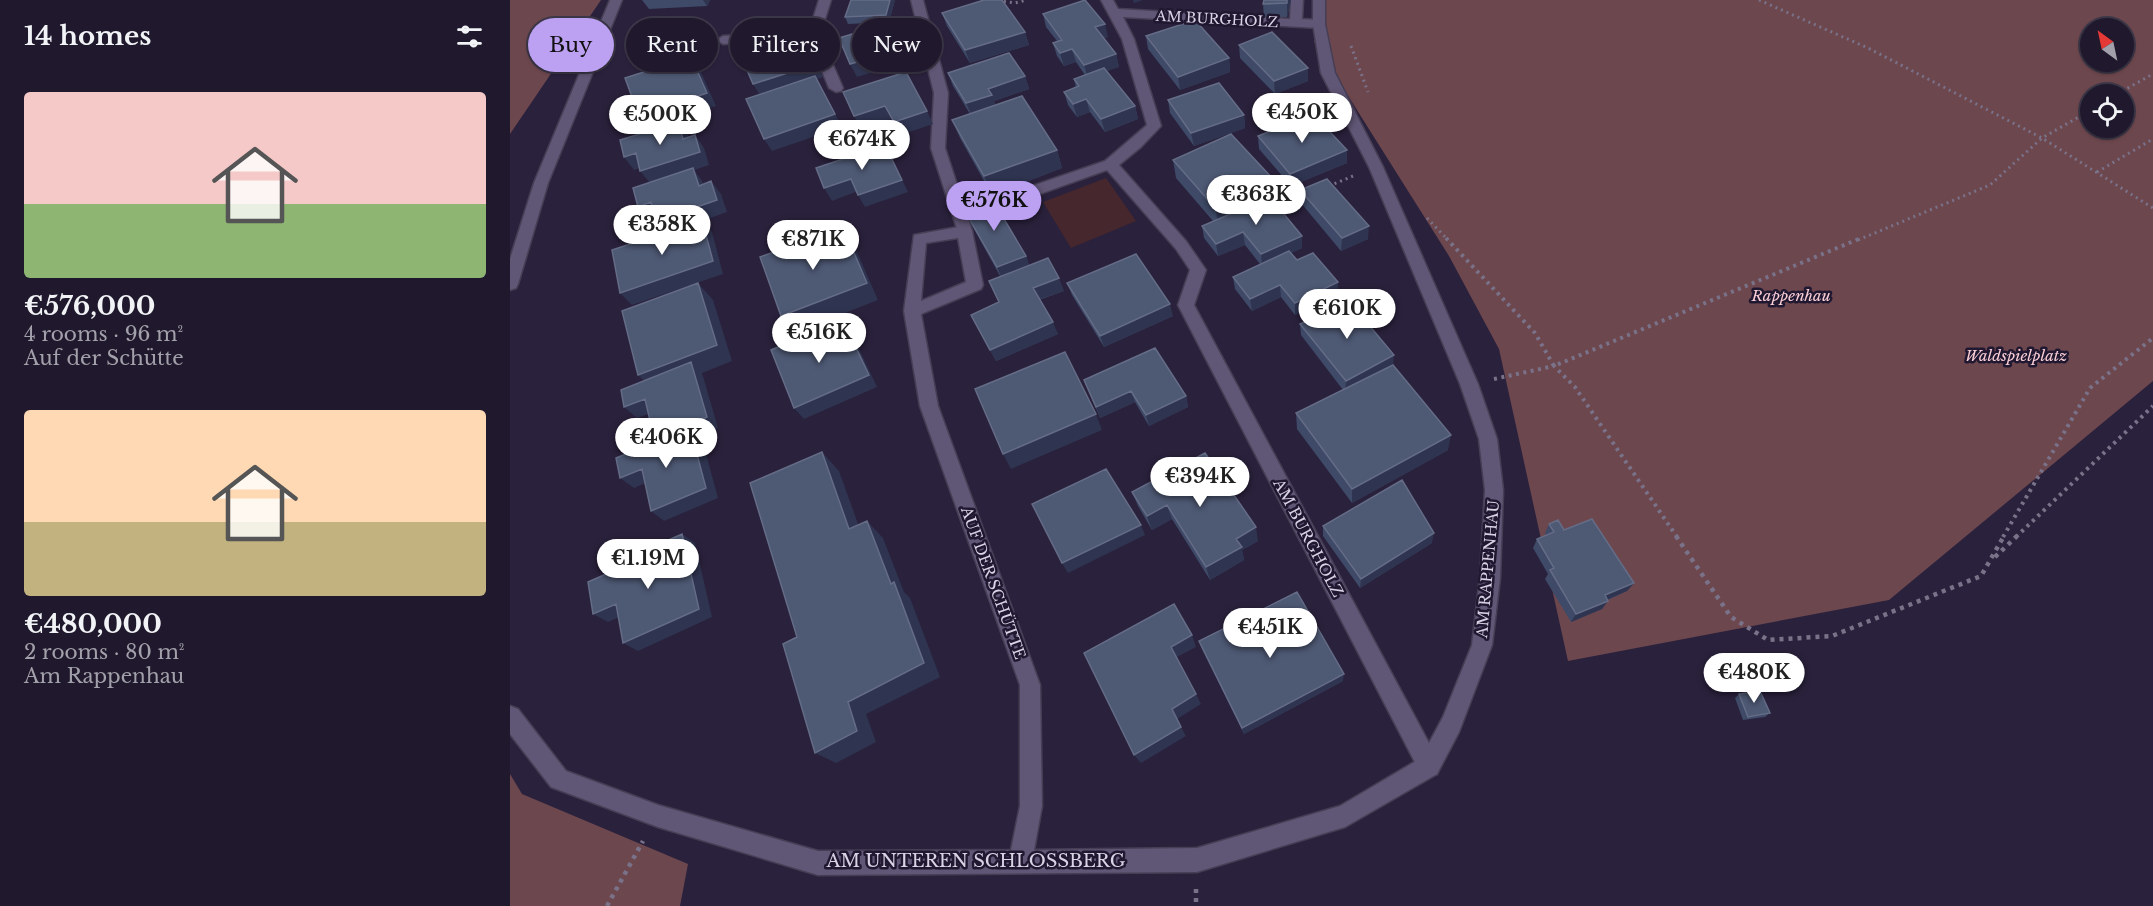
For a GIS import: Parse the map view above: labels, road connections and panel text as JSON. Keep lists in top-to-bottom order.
{
  "streets": {
    "street": [
      "AM BURGHOLZ",
      "AM RAPPENHAU",
      "AUF DER SCHÜTTE",
      "AM UNTEREN SCHLOSSBERG"
    ]
  },
  "crossings": [
    ["AM BURGHOLZ", "AM RAPPENHAU"],
    ["AM BURGHOLZ", "AM UNTEREN SCHLOSSBERG"],
    ["AM RAPPENHAU", "AM UNTEREN SCHLOSSBERG"],
    ["AUF DER SCHÜTTE", "AM UNTEREN SCHLOSSBERG"]
  ],
  "parks": ["Rappenhau", "Waldspielplatz"],
  "north": "top left",
  "page": {
    "heading": "14 homes",
    "chip": [
      "Buy",
      "Rent",
      "Filters",
      "New"
    ],
    "list": [
      {
        "name": "€576,000",
        "note": "4 rooms · 96 m² · Auf der Schütte"
      },
      {
        "name": "€480,000",
        "note": "2 rooms · 80 m² · Am Rappenhau"
      }
    ],
    "price": [
      "€450K",
      "€500K",
      "€674K",
      "€363K",
      "€576K",
      "€358K",
      "€871K",
      "€610K",
      "€516K",
      "€406K",
      "€394K",
      "€1.19M",
      "€451K",
      "€480K"
    ]
  }
}
